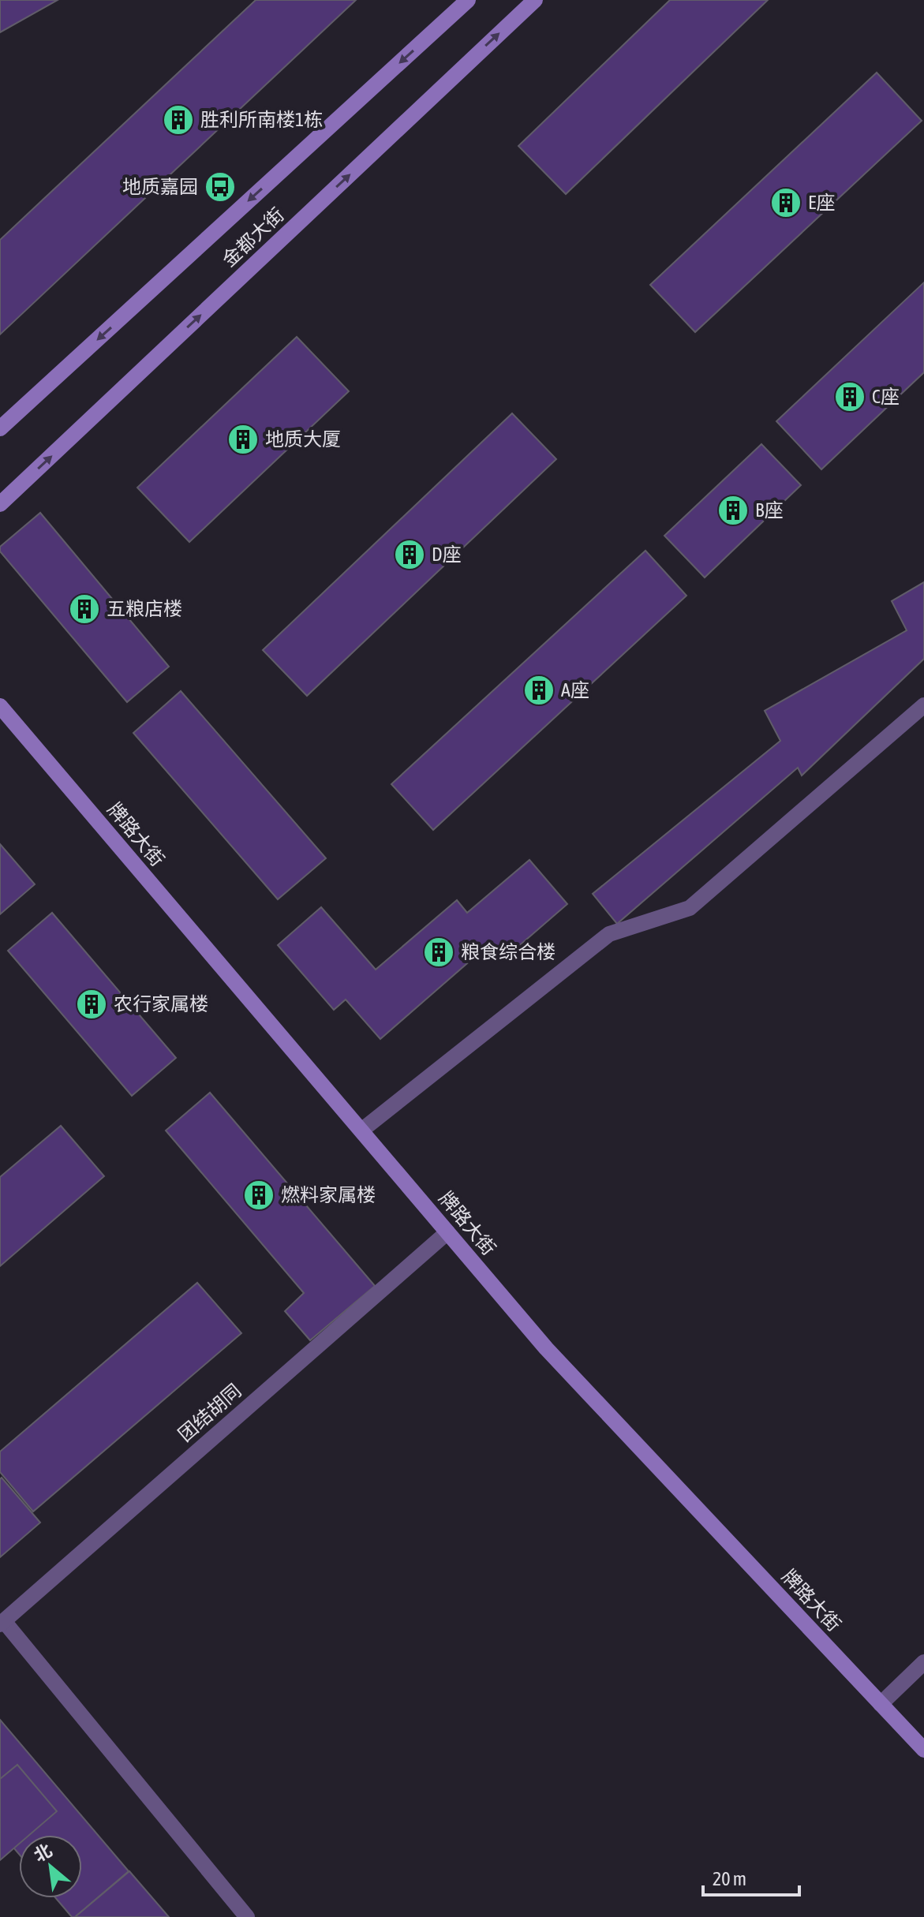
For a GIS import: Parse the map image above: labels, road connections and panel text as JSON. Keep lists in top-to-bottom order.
{
  "streets": {
    "street": ["金都大街", "牌路大街"],
    "lane": ["团结胡同"]
  },
  "crossings": [
    ["牌路大街", "团结胡同"]
  ],
  "places": {
    "building": [
      "胜利所南楼1栋",
      "E座",
      "C座",
      "地质大厦",
      "B座",
      "D座",
      "五粮店楼",
      "A座",
      "粮食综合楼",
      "农行家属楼",
      "燃料家属楼"
    ],
    "bus stop": ["地质嘉园"]
  },
  "scale_bar": "20 m",
  "north": "top left"
}
